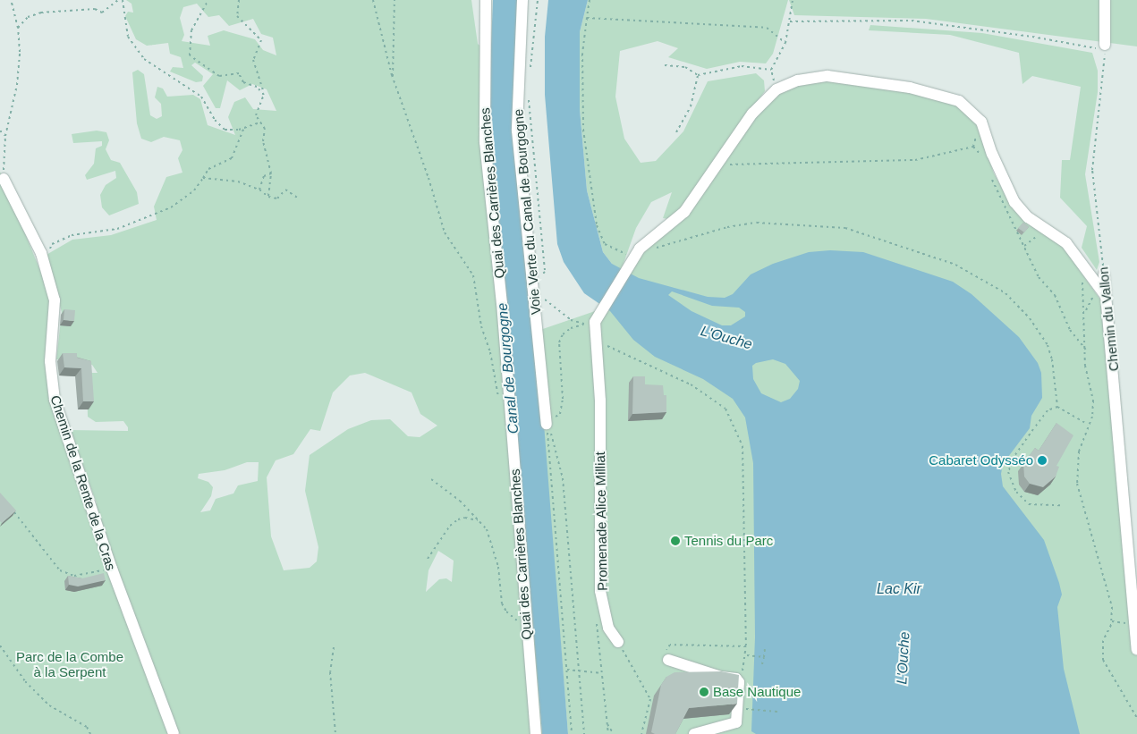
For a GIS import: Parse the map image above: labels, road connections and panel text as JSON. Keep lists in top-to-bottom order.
{
  "streets": {
    "street": [
      "Quai des Carrières Blanches",
      "Voie Verte du Canal de Bourgogne",
      "Chemin du Vallon",
      "Chemin de la Rente de la Cras",
      "Promenade Alice Milliat"
    ]
  },
  "water": ["L'Ouche", "Canal de Bourgogne", "Lac Kir"],
  "parks": ["Parc de la Combe à la Serpent"],
  "places": ["Cabaret Odysséo", "Tennis du Parc", "Base Nautique"]
}
